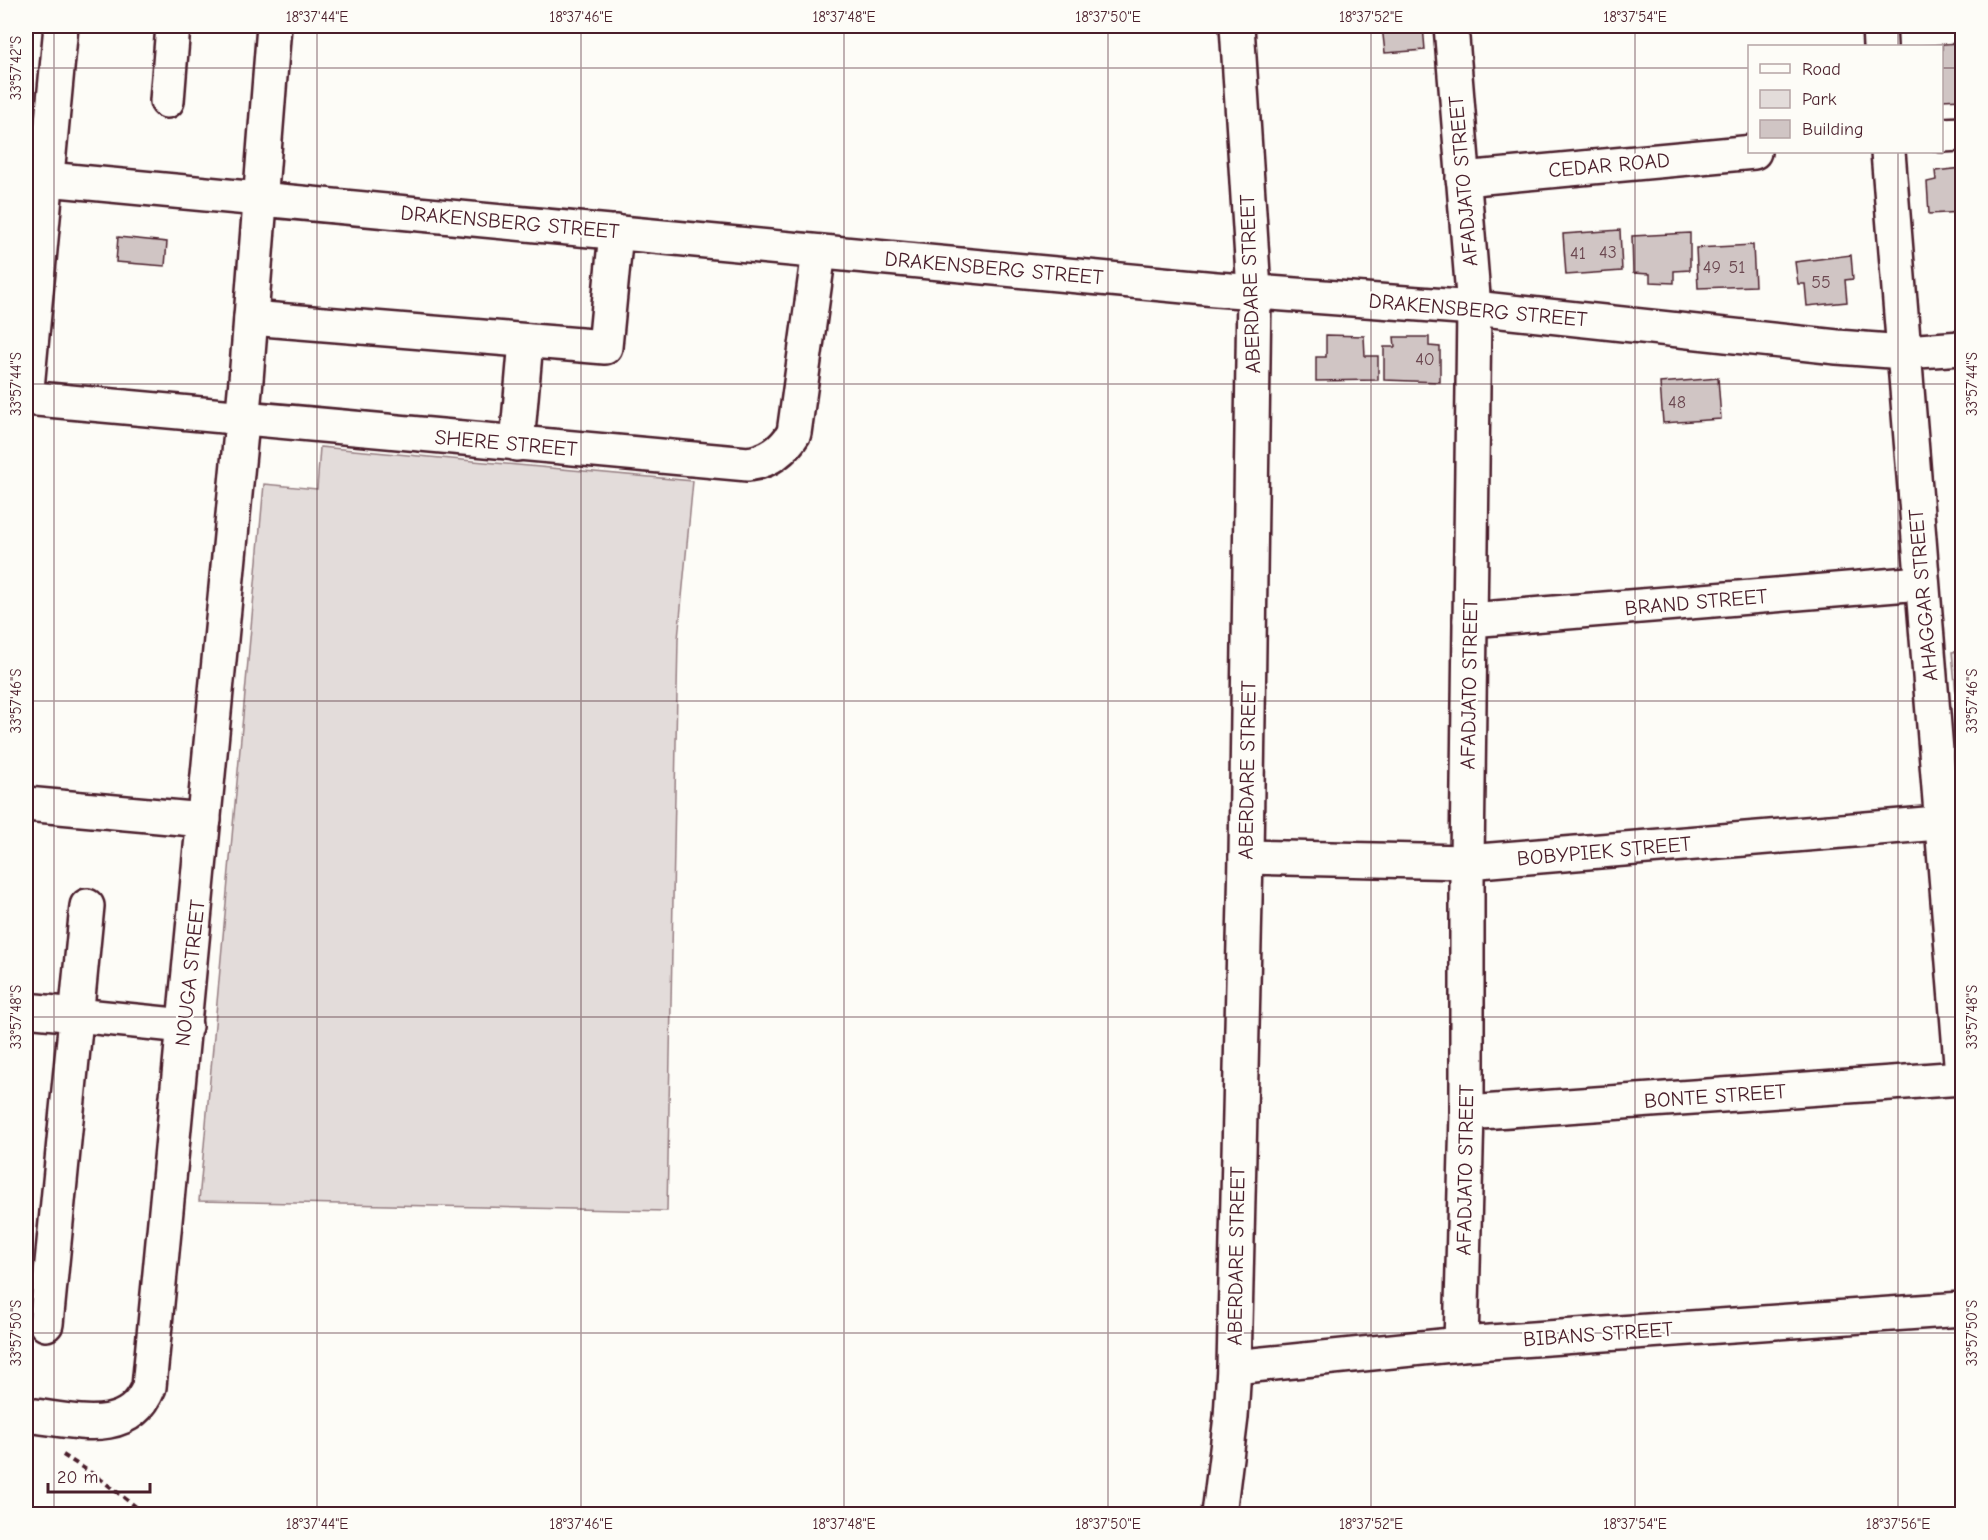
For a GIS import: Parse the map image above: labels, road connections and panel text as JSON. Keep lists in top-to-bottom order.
{
  "streets": {
    "street": [
      "CEDAR ROAD",
      "AFADJATO STREET",
      "DRAKENSBERG STREET",
      "ABERDARE STREET",
      "SHERE STREET",
      "AHAGGAR STREET",
      "BRAND STREET",
      "BOBYPIEK STREET",
      "NOUGA STREET",
      "BONTE STREET",
      "BIBANS STREET"
    ]
  },
  "crossings": [
    ["CEDAR ROAD", "AFADJATO STREET"],
    ["AFADJATO STREET", "DRAKENSBERG STREET"],
    ["AFADJATO STREET", "BRAND STREET"],
    ["AFADJATO STREET", "BOBYPIEK STREET"],
    ["AFADJATO STREET", "BONTE STREET"],
    ["AFADJATO STREET", "BIBANS STREET"],
    ["DRAKENSBERG STREET", "ABERDARE STREET"],
    ["DRAKENSBERG STREET", "SHERE STREET"],
    ["DRAKENSBERG STREET", "AHAGGAR STREET"],
    ["DRAKENSBERG STREET", "NOUGA STREET"],
    ["ABERDARE STREET", "BOBYPIEK STREET"],
    ["ABERDARE STREET", "BIBANS STREET"],
    ["SHERE STREET", "NOUGA STREET"],
    ["AHAGGAR STREET", "BRAND STREET"],
    ["AHAGGAR STREET", "BOBYPIEK STREET"],
    ["AHAGGAR STREET", "BONTE STREET"]
  ],
  "house_numbers": [
    "43",
    "41",
    "49",
    "51",
    "55",
    "40",
    "48"
  ],
  "legend": ["Road", "Park", "Building"],
  "scale_bar": "20 m",
  "coordinates": [
    "18°37'44\"E",
    "18°37'46\"E",
    "18°37'48\"E",
    "18°37'50\"E",
    "18°37'52\"E",
    "18°37'54\"E",
    "33°57'42\"S",
    "33°57'44\"S",
    "33°57'46\"S",
    "33°57'48\"S",
    "33°57'50\"S",
    "18°37'56\"E"
  ]
}
